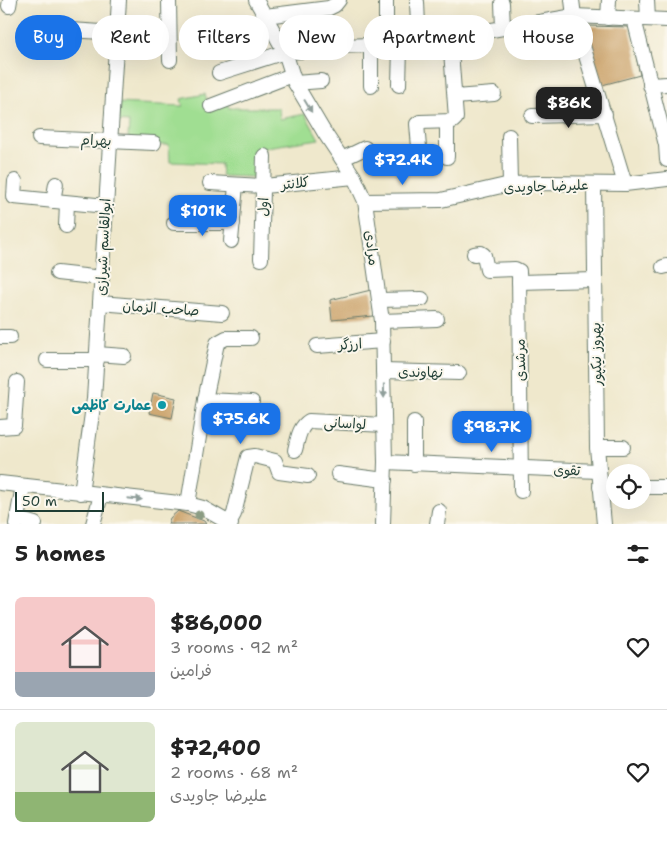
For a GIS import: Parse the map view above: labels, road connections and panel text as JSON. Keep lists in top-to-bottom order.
{
  "streets": {
    "street": [
      "بهرام",
      "کلانتر",
      "علیرضا جاویدی",
      "اول",
      "ابوالقاسم شیرازی",
      "مرادی",
      "صاحب الزمان",
      "ارزگر",
      "بهروز نیکپور",
      "مرشدی",
      "نهاوندی",
      "لواسانی",
      "تقوی"
    ]
  },
  "crossings": [
    ["بهرام", "ابوالقاسم شیرازی"],
    ["کلانتر", "اول"],
    ["کلانتر", "مرادی"],
    ["علیرضا جاویدی", "مرادی"],
    ["علیرضا جاویدی", "بهروز نیکپور"],
    ["ابوالقاسم شیرازی", "صاحب الزمان"],
    ["مرادی", "ارزگر"],
    ["مرادی", "نهاوندی"],
    ["مرادی", "لواسانی"],
    ["مرادی", "تقوی"],
    ["بهروز نیکپور", "تقوی"],
    ["مرشدی", "تقوی"]
  ],
  "places": ["عمارت کاظمی"],
  "scale_bar": "50 m",
  "page": {
    "chip": [
      "Buy",
      "Rent",
      "Filters",
      "New",
      "Apartment",
      "House"
    ],
    "price": [
      "$86K",
      "$72.4K",
      "$101K",
      "$75.6K",
      "$98.7K"
    ],
    "scale": "50 m",
    "heading": "5 homes",
    "list": [
      {
        "name": "$86,000",
        "note": "3 rooms · 92 m² · فرامین"
      },
      {
        "name": "$72,400",
        "note": "2 rooms · 68 m² · علیرضا جاویدی"
      }
    ]
  }
}
